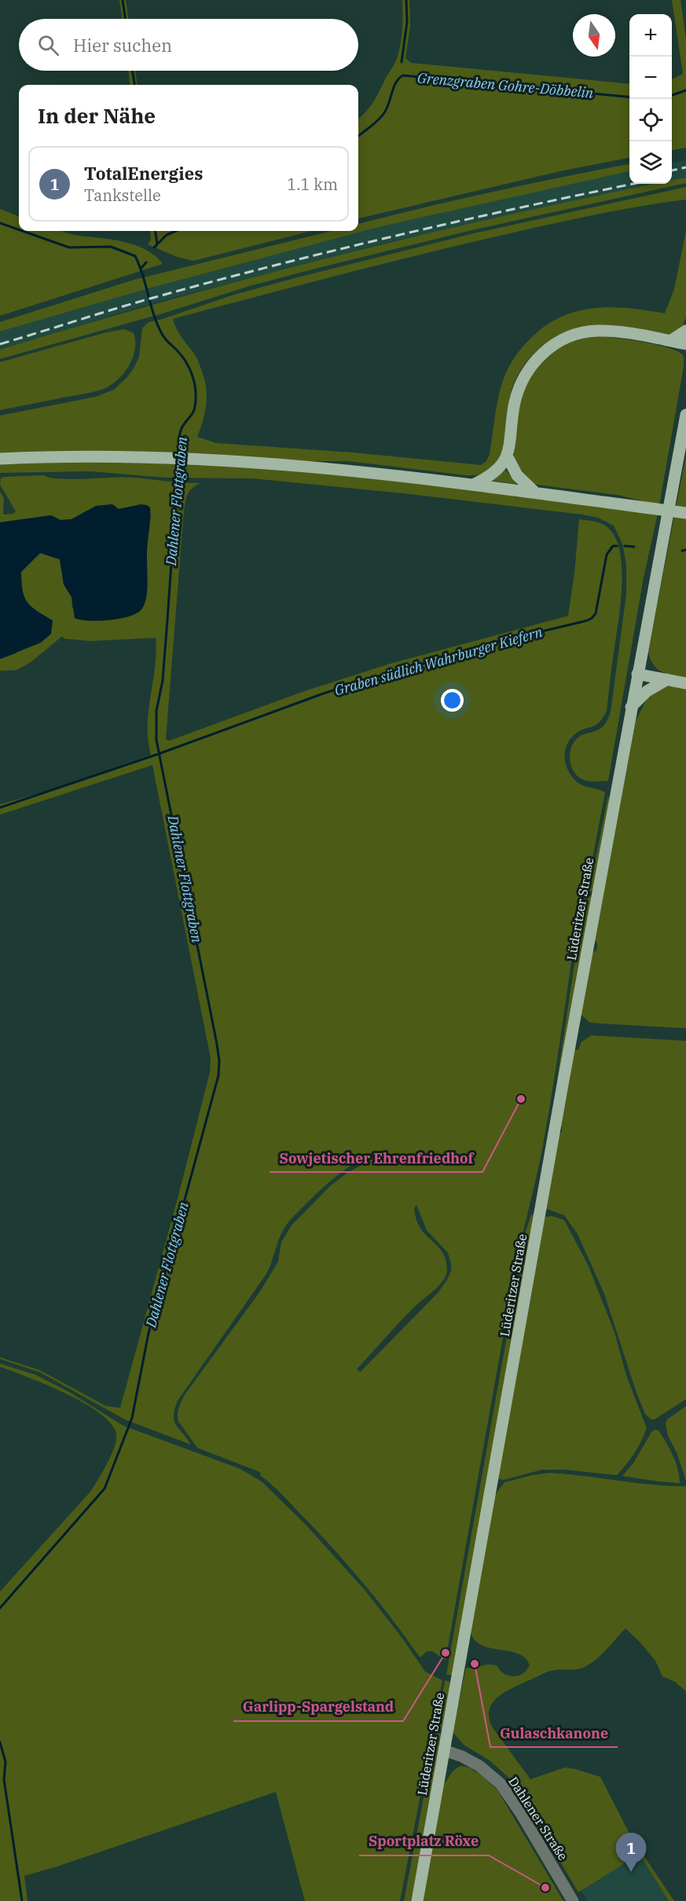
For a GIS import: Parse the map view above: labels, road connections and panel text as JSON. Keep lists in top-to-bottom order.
{
  "streets": {
    "main road": ["Lüderitzer Straße"],
    "street": ["Dahlener Straße"]
  },
  "crossings": [
    ["Lüderitzer Straße", "Dahlener Straße"]
  ],
  "water": ["Grenzgraben Gohre-Döbbelin", "Dahlener Flottgraben", "Graben südlich Wahrburger Kiefern"],
  "places": [
    "Sowjetischer Ehrenfriedhof",
    "Garlipp-Spargelstand",
    "Gulaschkanone",
    "Sportplatz Röxe"
  ],
  "north": "bottom",
  "page": {
    "map_buttons": ["+", "−"],
    "search": "Hier suchen",
    "heading": "In der Nähe",
    "list": [
      {
        "mark": "1",
        "name": "TotalEnergies",
        "note": "Tankstelle",
        "value": "1.1 km"
      }
    ],
    "pins": "1"
  }
}
